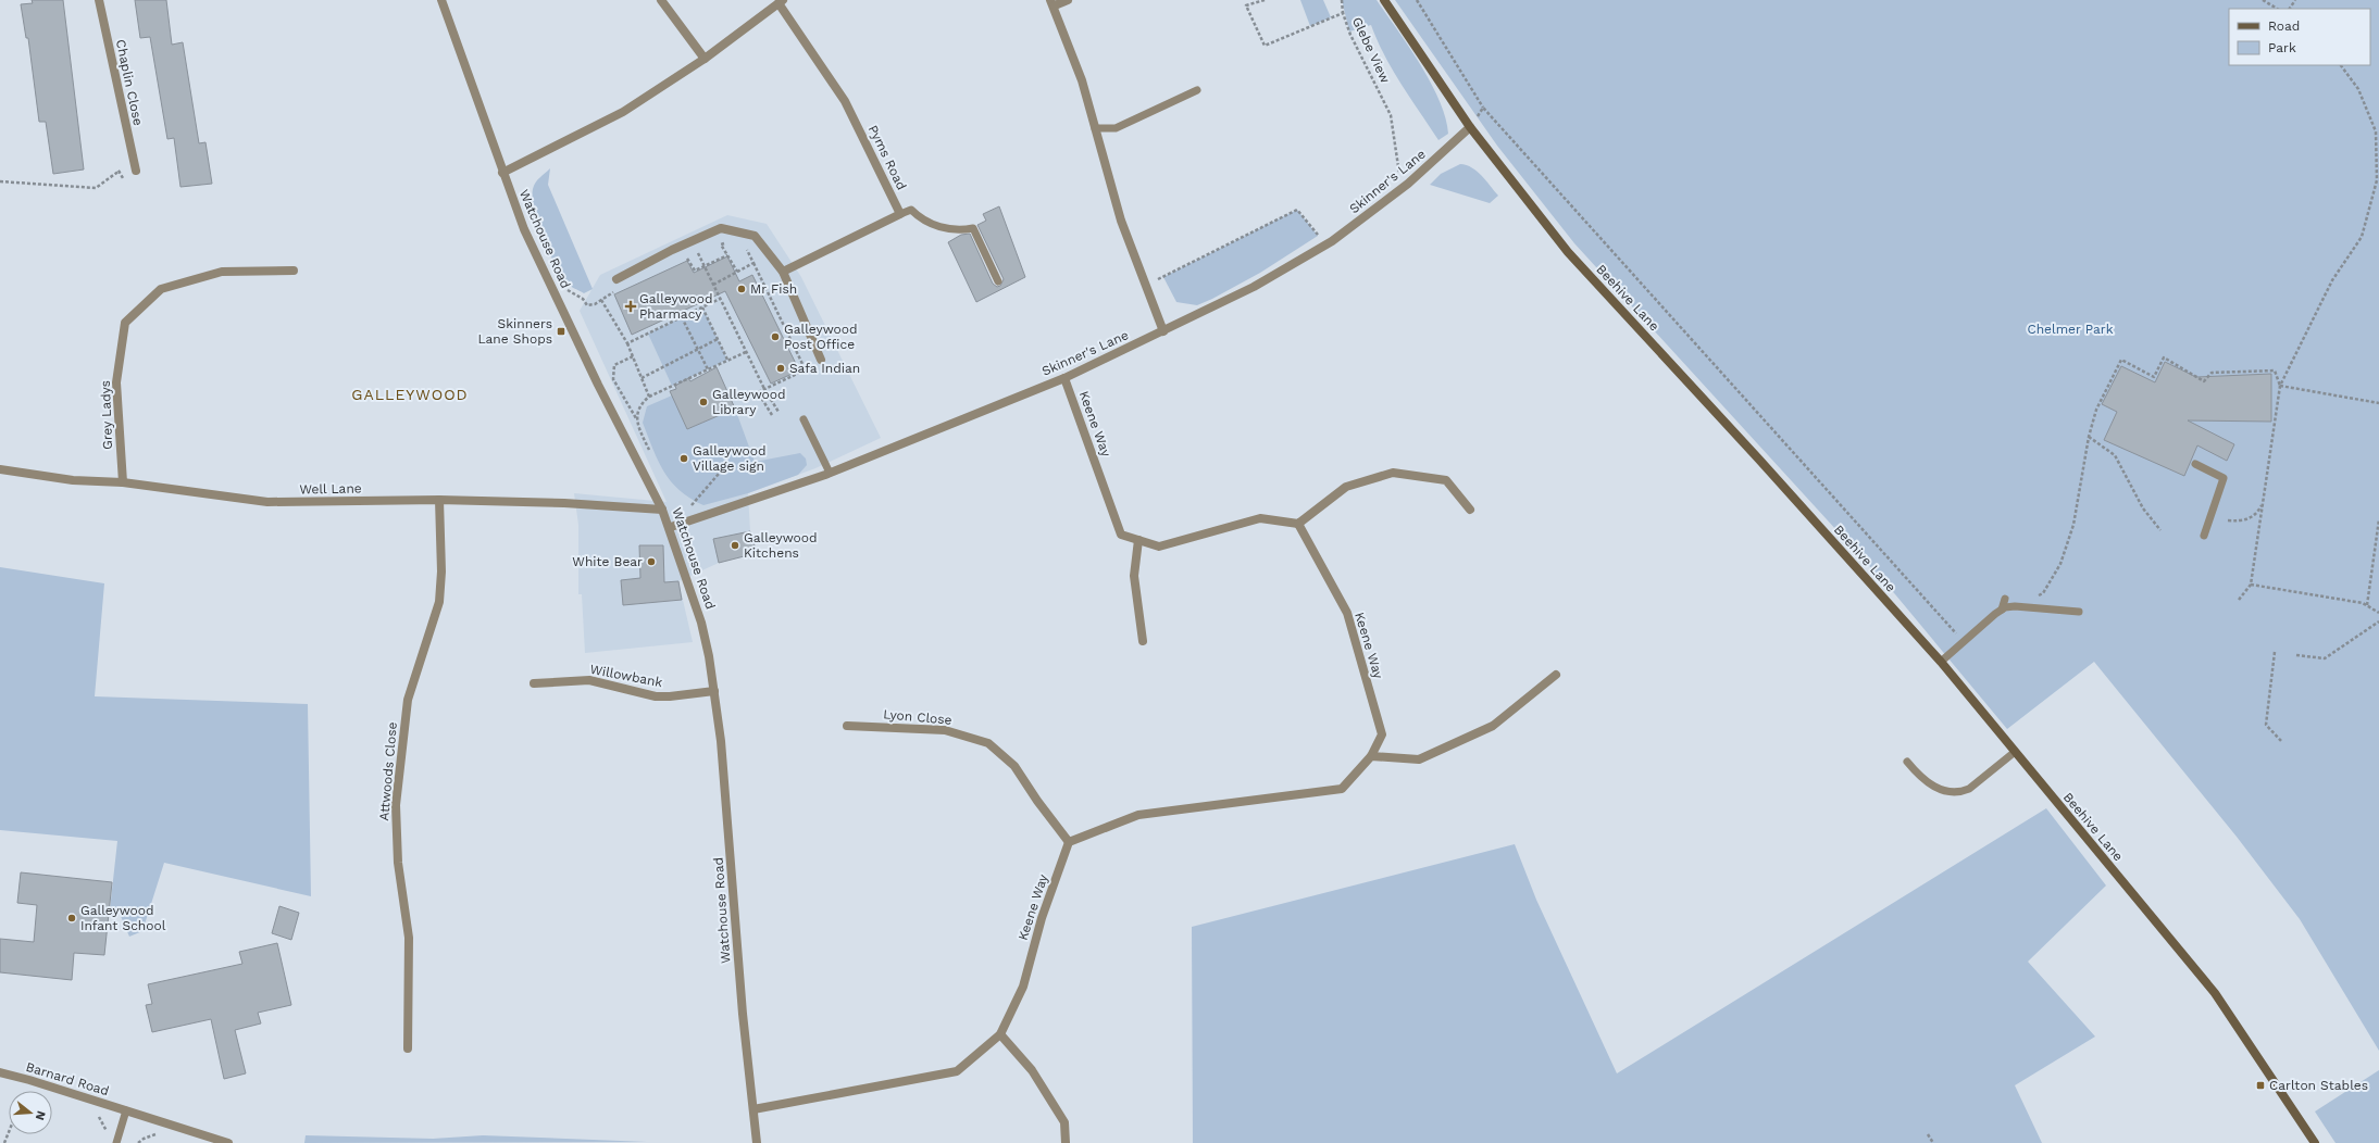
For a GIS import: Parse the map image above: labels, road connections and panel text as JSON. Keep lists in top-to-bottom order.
{
  "streets": {
    "main road": ["Beehive Lane"],
    "street": [
      "Chaplin Close",
      "Pyms Road",
      "Skinner's Lane",
      "Watchouse Road",
      "Grey Ladys",
      "Keene Way",
      "Well Lane",
      "Willowbank",
      "Lyon Close",
      "Attwoods Close",
      "Barnard Road"
    ],
    "path": ["Glebe View"]
  },
  "crossings": [
    ["Glebe View", "Skinner's Lane"],
    ["Pyms Road", "Watchouse Road"],
    ["Skinner's Lane", "Watchouse Road"],
    ["Skinner's Lane", "Beehive Lane"],
    ["Skinner's Lane", "Keene Way"],
    ["Watchouse Road", "Keene Way"],
    ["Watchouse Road", "Well Lane"],
    ["Watchouse Road", "Willowbank"],
    ["Grey Ladys", "Well Lane"],
    ["Keene Way", "Lyon Close"],
    ["Well Lane", "Attwoods Close"]
  ],
  "districts": ["GALLEYWOOD"],
  "parks": ["Chelmer Park"],
  "places": {
    "other": [
      "Mr Fish",
      "Galleywood Post Office",
      "Safa Indian",
      "Galleywood Library",
      "Galleywood Village sign",
      "Galleywood Kitchens",
      "White Bear",
      "Galleywood Infant School"
    ],
    "health": ["Galleywood Pharmacy"],
    "transit": ["Skinners Lane Shops", "Carlton Stables"]
  },
  "legend": ["Road", "Park"],
  "north": "right"
}
